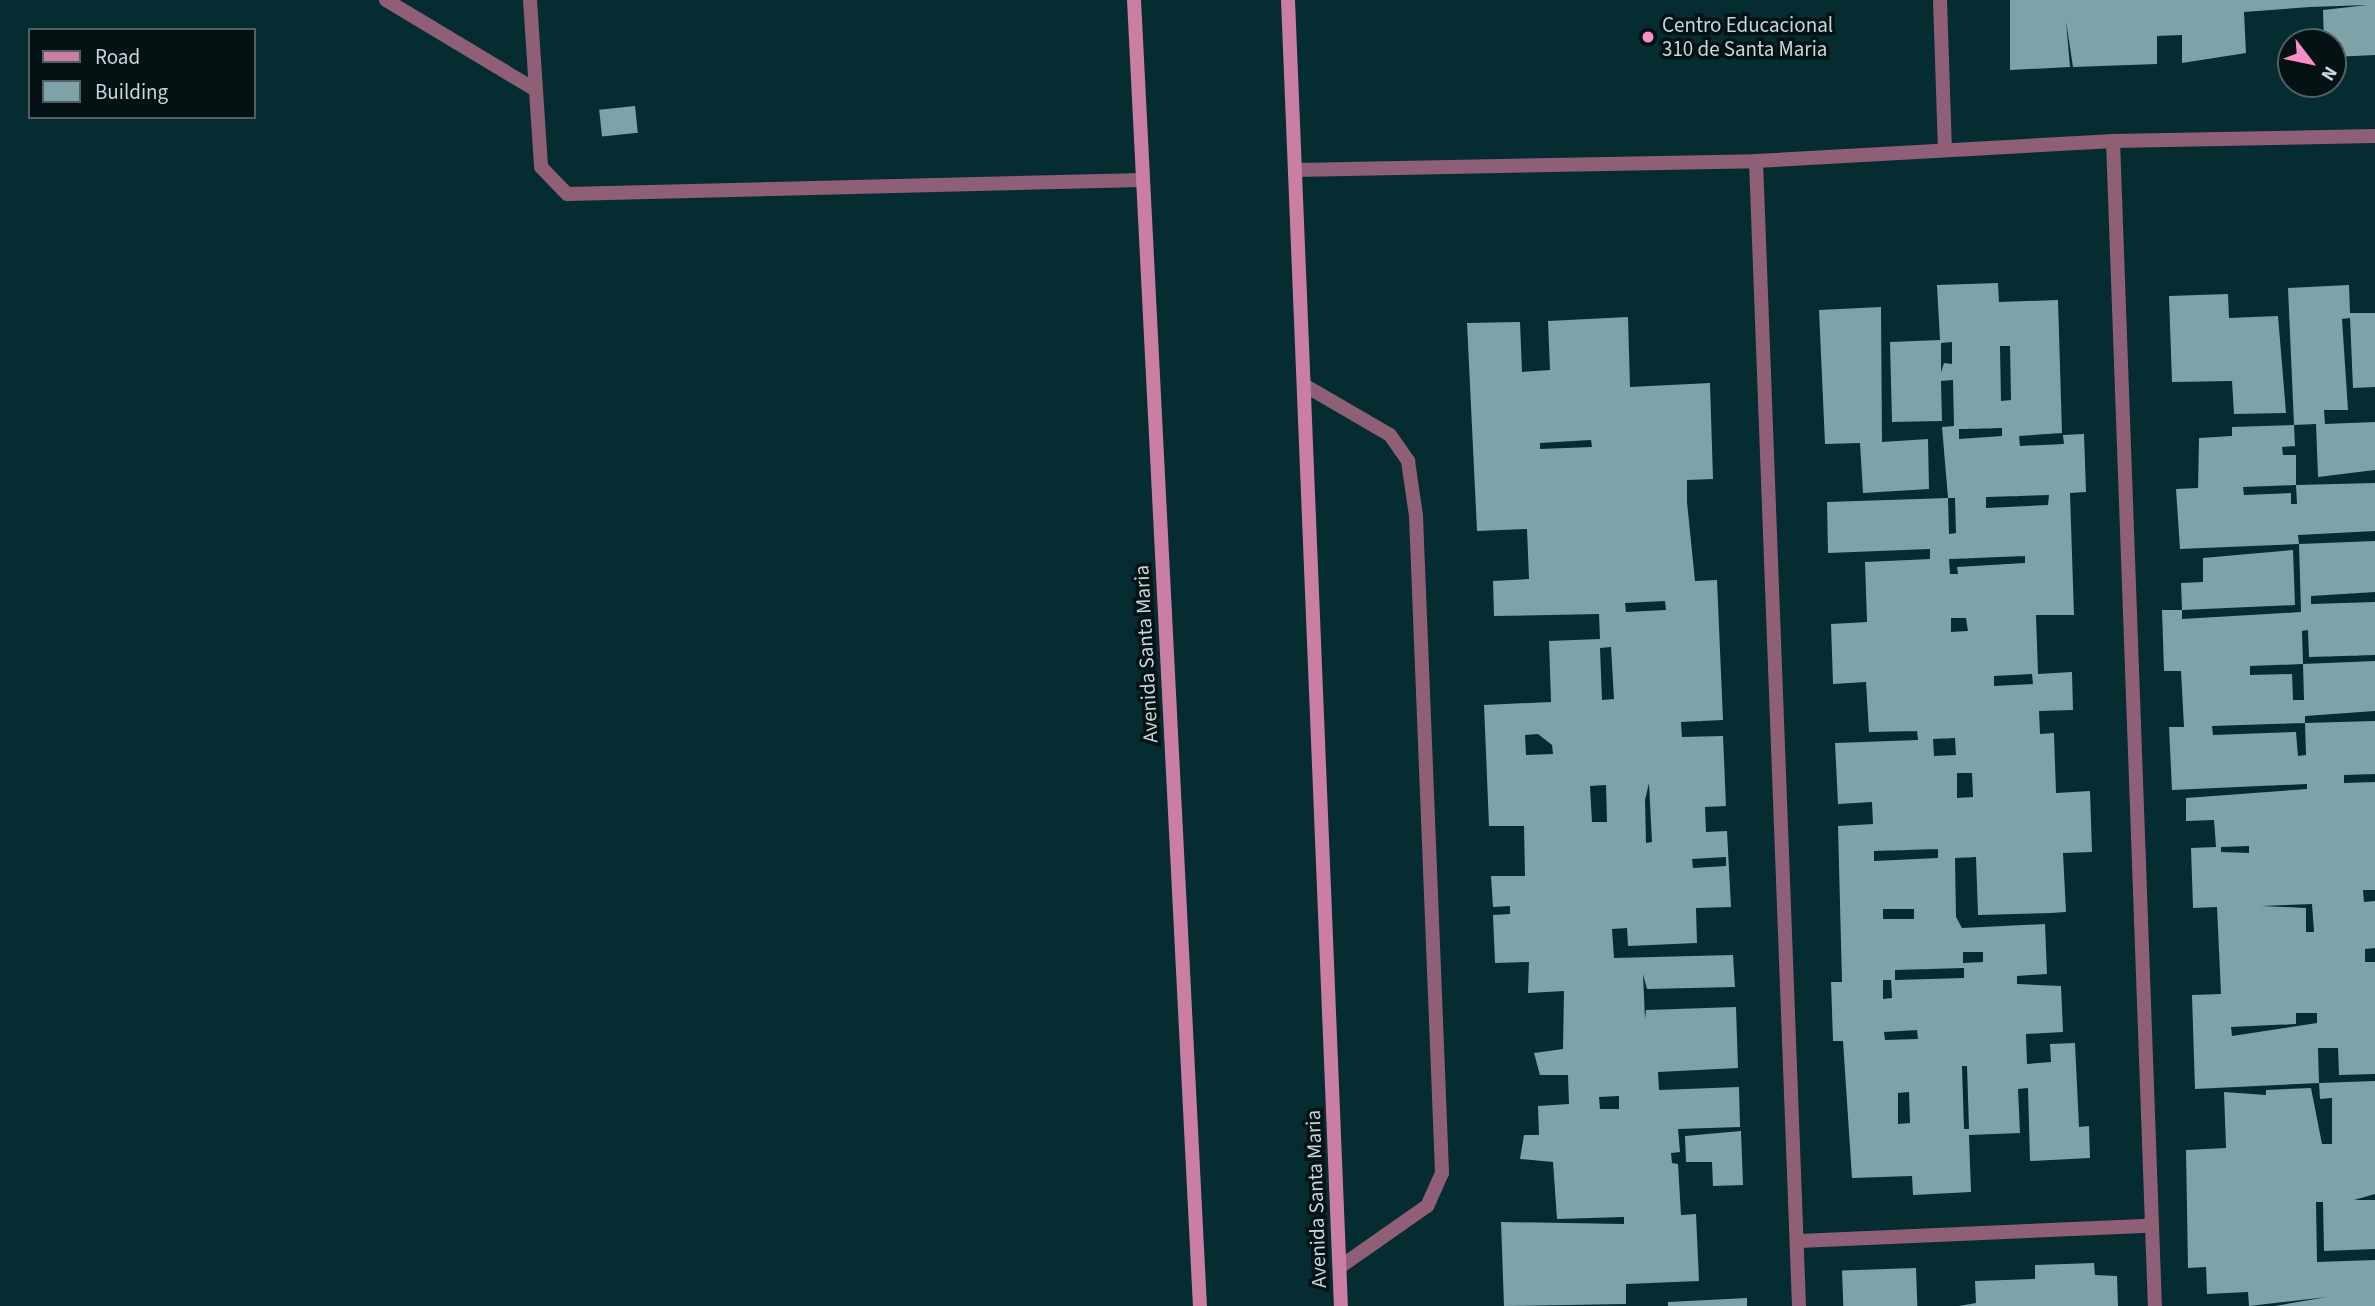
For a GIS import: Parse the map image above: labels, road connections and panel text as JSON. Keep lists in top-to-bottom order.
{
  "streets": {
    "main road": ["Avenida Santa Maria"]
  },
  "places": ["Centro Educacional 310 de Santa Maria"],
  "legend": ["Road", "Building"],
  "north": "bottom right"
}
